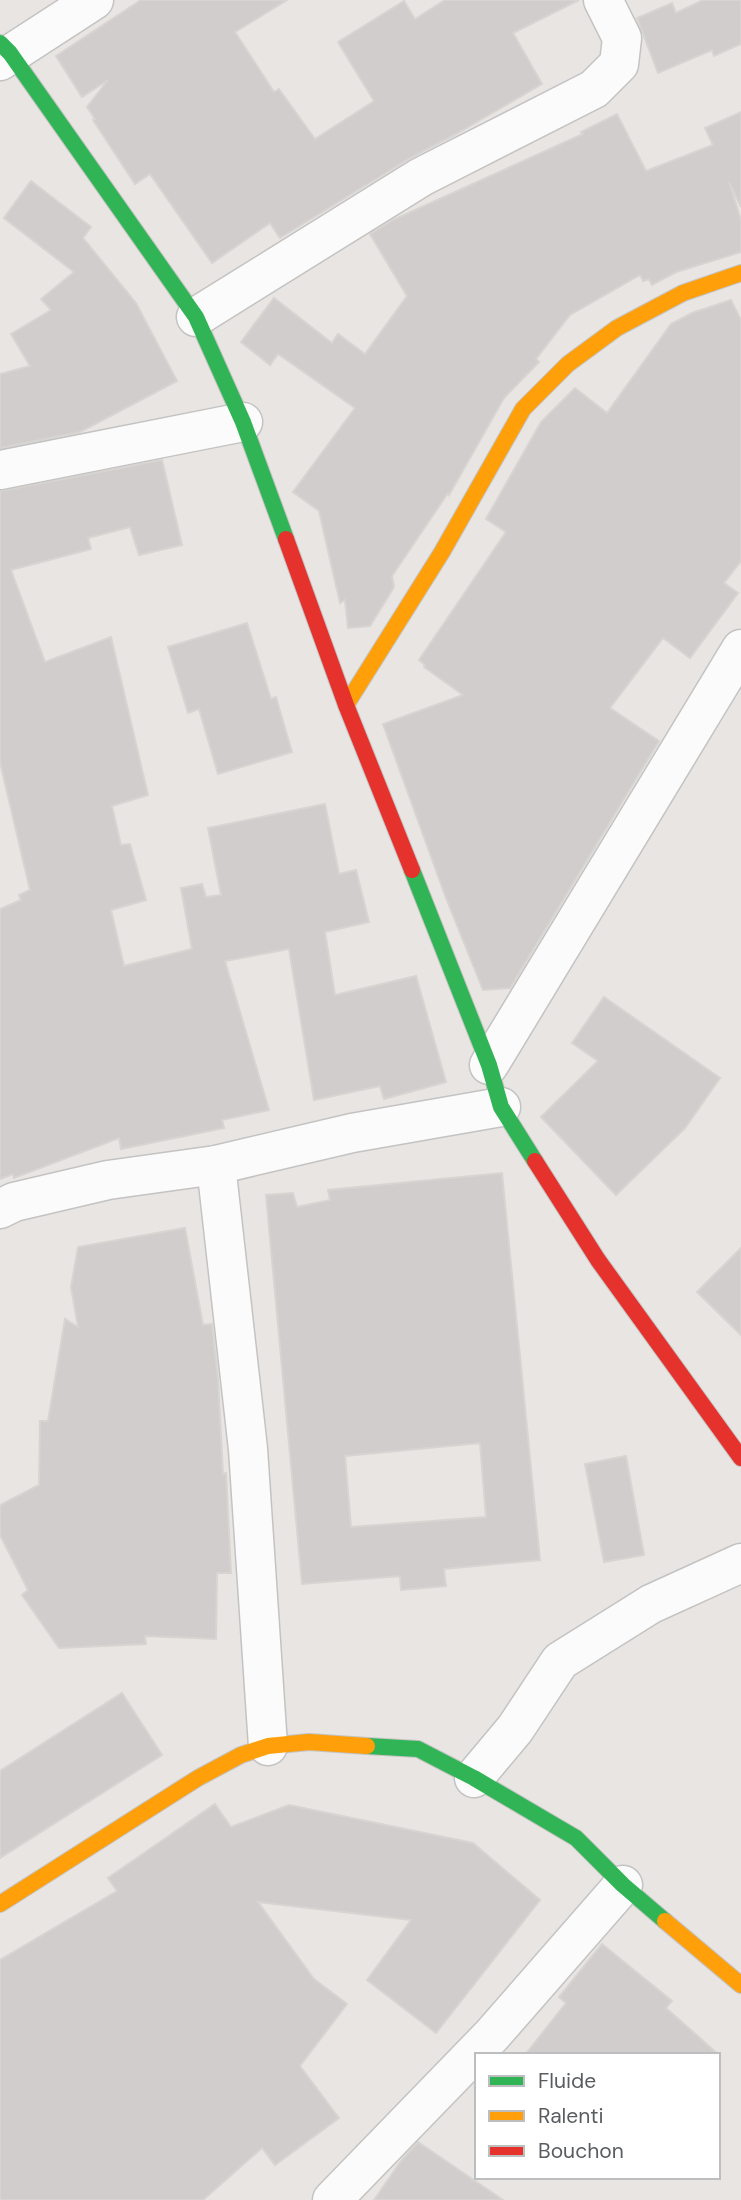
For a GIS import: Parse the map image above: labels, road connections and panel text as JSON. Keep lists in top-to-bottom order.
{
  "legend": ["Fluide", "Ralenti", "Bouchon"]
}
